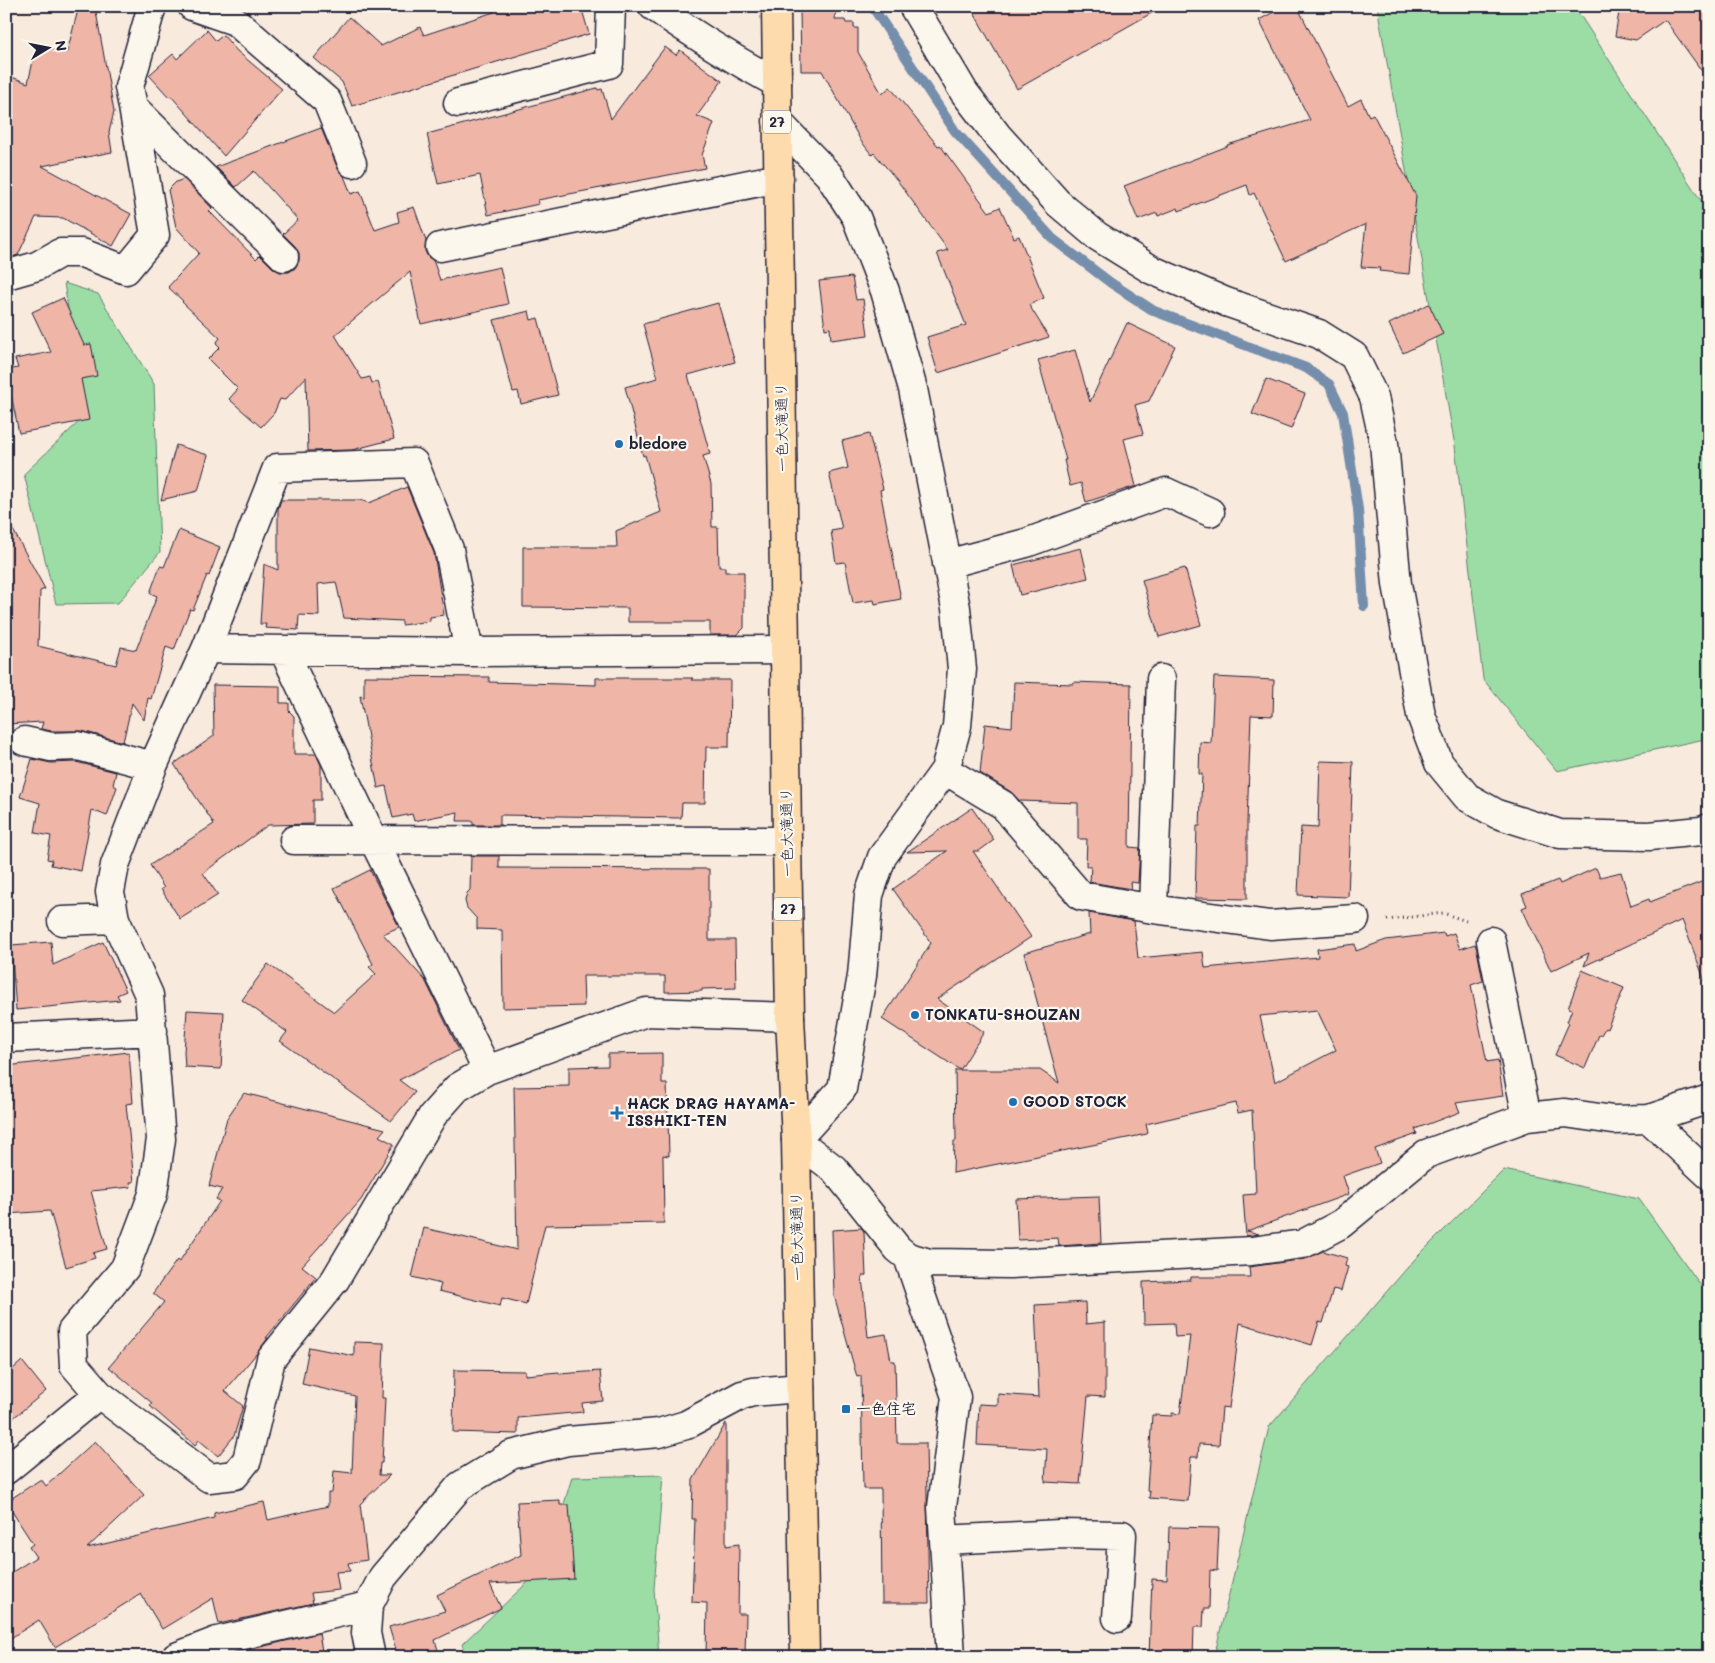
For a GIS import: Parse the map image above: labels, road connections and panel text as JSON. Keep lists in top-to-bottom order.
{
  "streets": {
    "main road": ["27", "一色大滝通り"]
  },
  "places": {
    "other": ["bledore", "TONKATU-SHOUZAN", "GOOD STOCK"],
    "health": ["HACK DRAG HAYAMA- ISSHIKI-TEN"],
    "transit": ["一色住宅"]
  },
  "north": "right"
}
